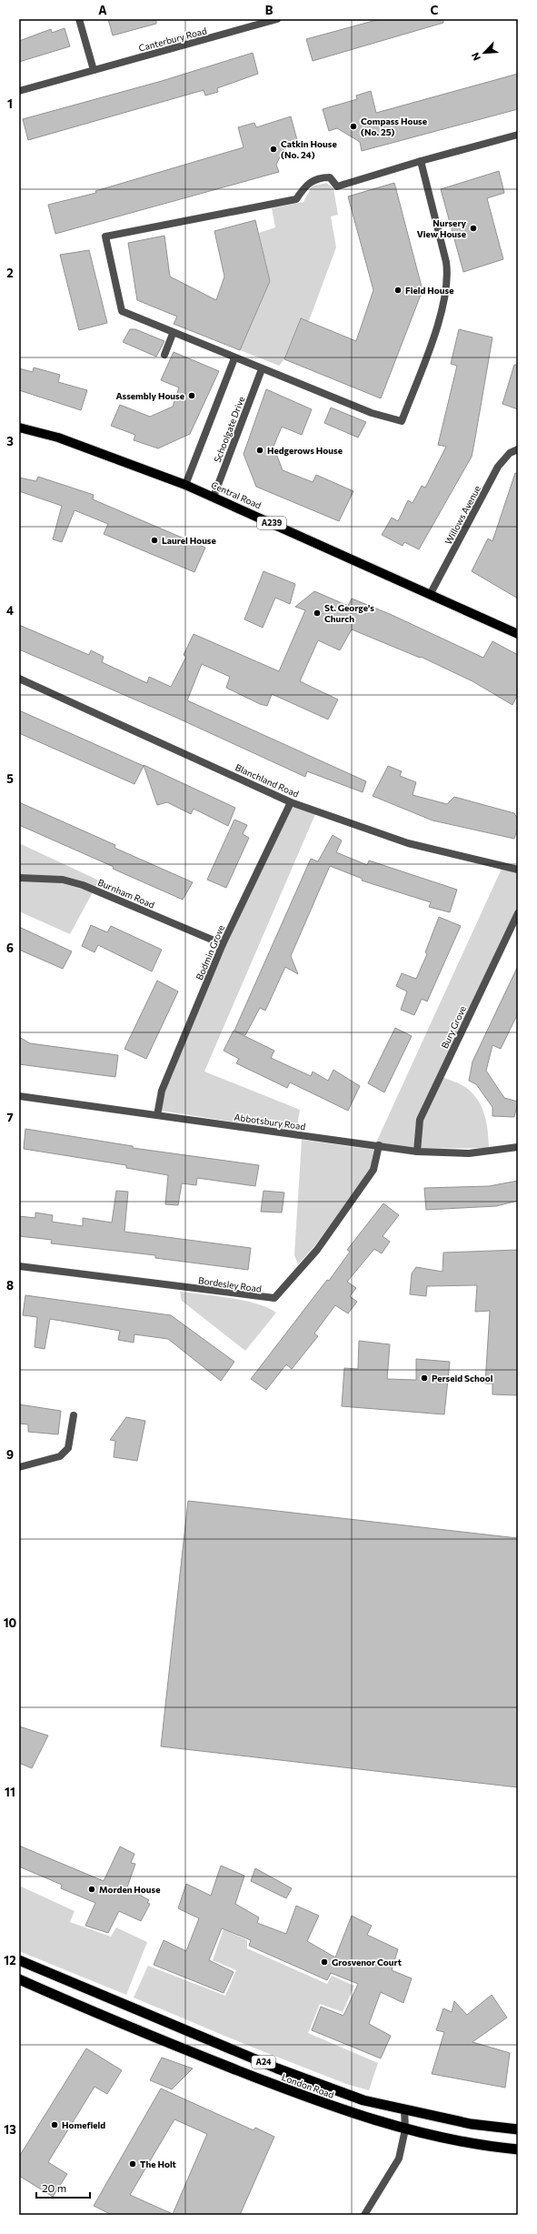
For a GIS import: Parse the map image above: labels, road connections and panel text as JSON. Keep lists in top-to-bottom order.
{
  "streets": {
    "highway": ["A24", "London Road"],
    "main road": ["Central Road", "A239"],
    "street": [
      "Canterbury Road",
      "Schoolgate Drive",
      "Willows Avenue",
      "Blanchland Road",
      "Burnham Road",
      "Bodmin Grove",
      "Bury Grove",
      "Abbotsbury Road",
      "Bordesley Road"
    ]
  },
  "crossings": [
    ["Schoolgate Drive", "Central Road"],
    ["Central Road", "Willows Avenue"],
    ["Blanchland Road", "Bodmin Grove"],
    ["Burnham Road", "Bodmin Grove"],
    ["Bodmin Grove", "Abbotsbury Road"],
    ["Bury Grove", "Abbotsbury Road"],
    ["Abbotsbury Road", "Bordesley Road"]
  ],
  "places": [
    "Compass House (No. 25)",
    "Catkin House (No. 24)",
    "Nursery View House",
    "Field House",
    "Assembly House",
    "Hedgerows House",
    "Laurel House",
    "St. George's Church",
    "Perseid School",
    "Morden House",
    "Grosvenor Court",
    "Homefield",
    "The Holt"
  ],
  "scale_bar": "20 m",
  "north": "bottom left",
  "grid": {
    "columns": ["A", "B", "C"],
    "rows": [
      "1",
      "2",
      "3",
      "4",
      "5",
      "6",
      "7",
      "8",
      "9",
      "10",
      "11",
      "12",
      "13"
    ]
  }
}
